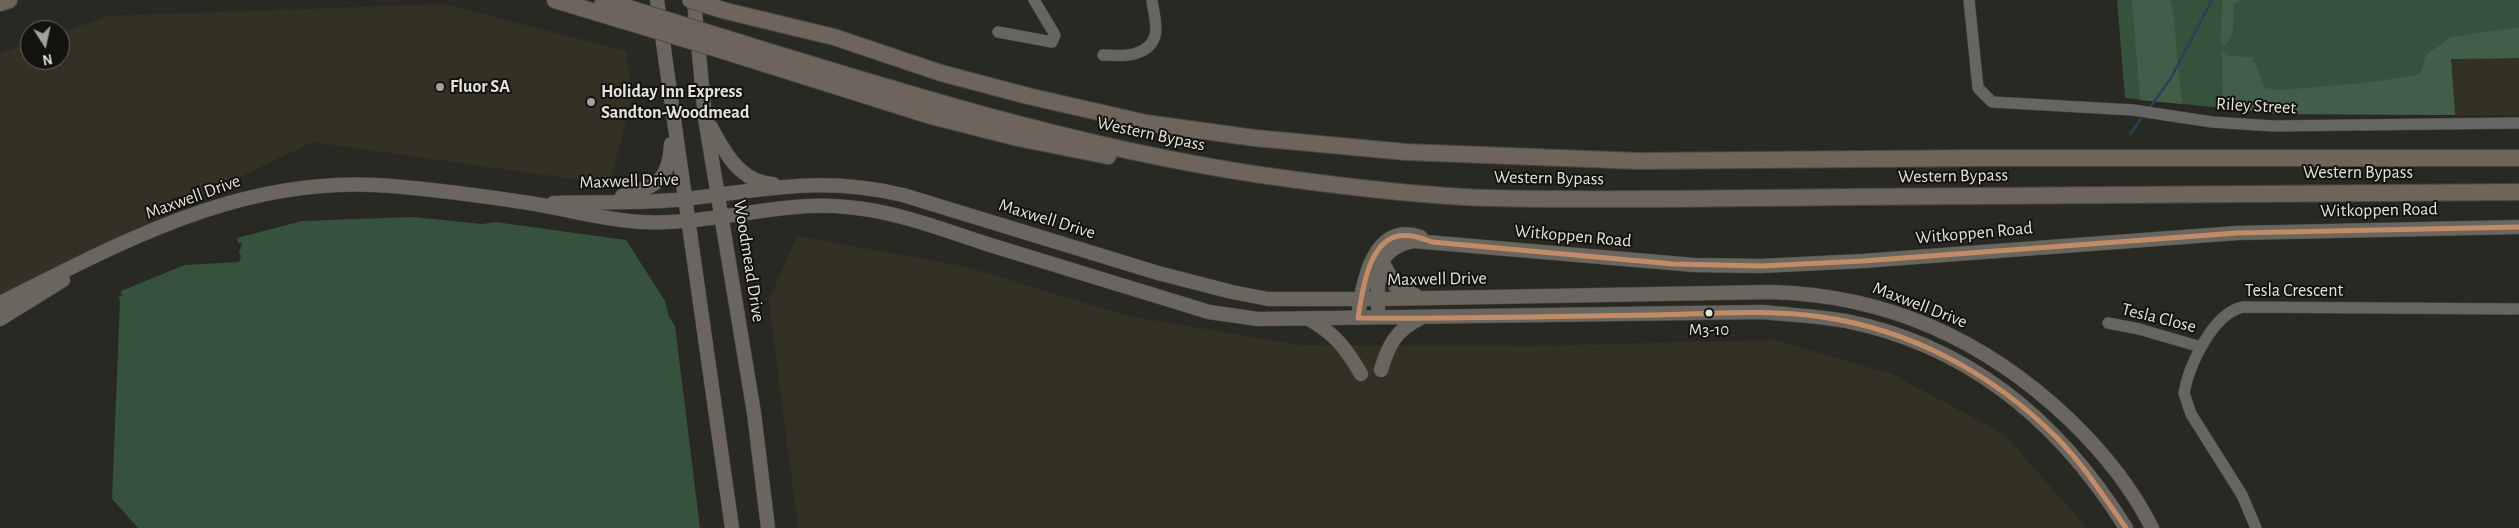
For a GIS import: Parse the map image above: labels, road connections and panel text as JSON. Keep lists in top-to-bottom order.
{
  "streets": {
    "highway": ["Western Bypass"],
    "main road": ["Maxwell Drive", "Witkoppen Road", "Woodmead Drive"],
    "street": ["Riley Street", "Tesla Crescent", "Tesla Close"]
  },
  "crossings": [
    ["Maxwell Drive", "Witkoppen Road"],
    ["Maxwell Drive", "Woodmead Drive"],
    ["Tesla Crescent", "Tesla Close"]
  ],
  "places": ["Fluor SA", "Holiday Inn Express Sandton-Woodmead", "M3-10"],
  "north": "bottom"
}
